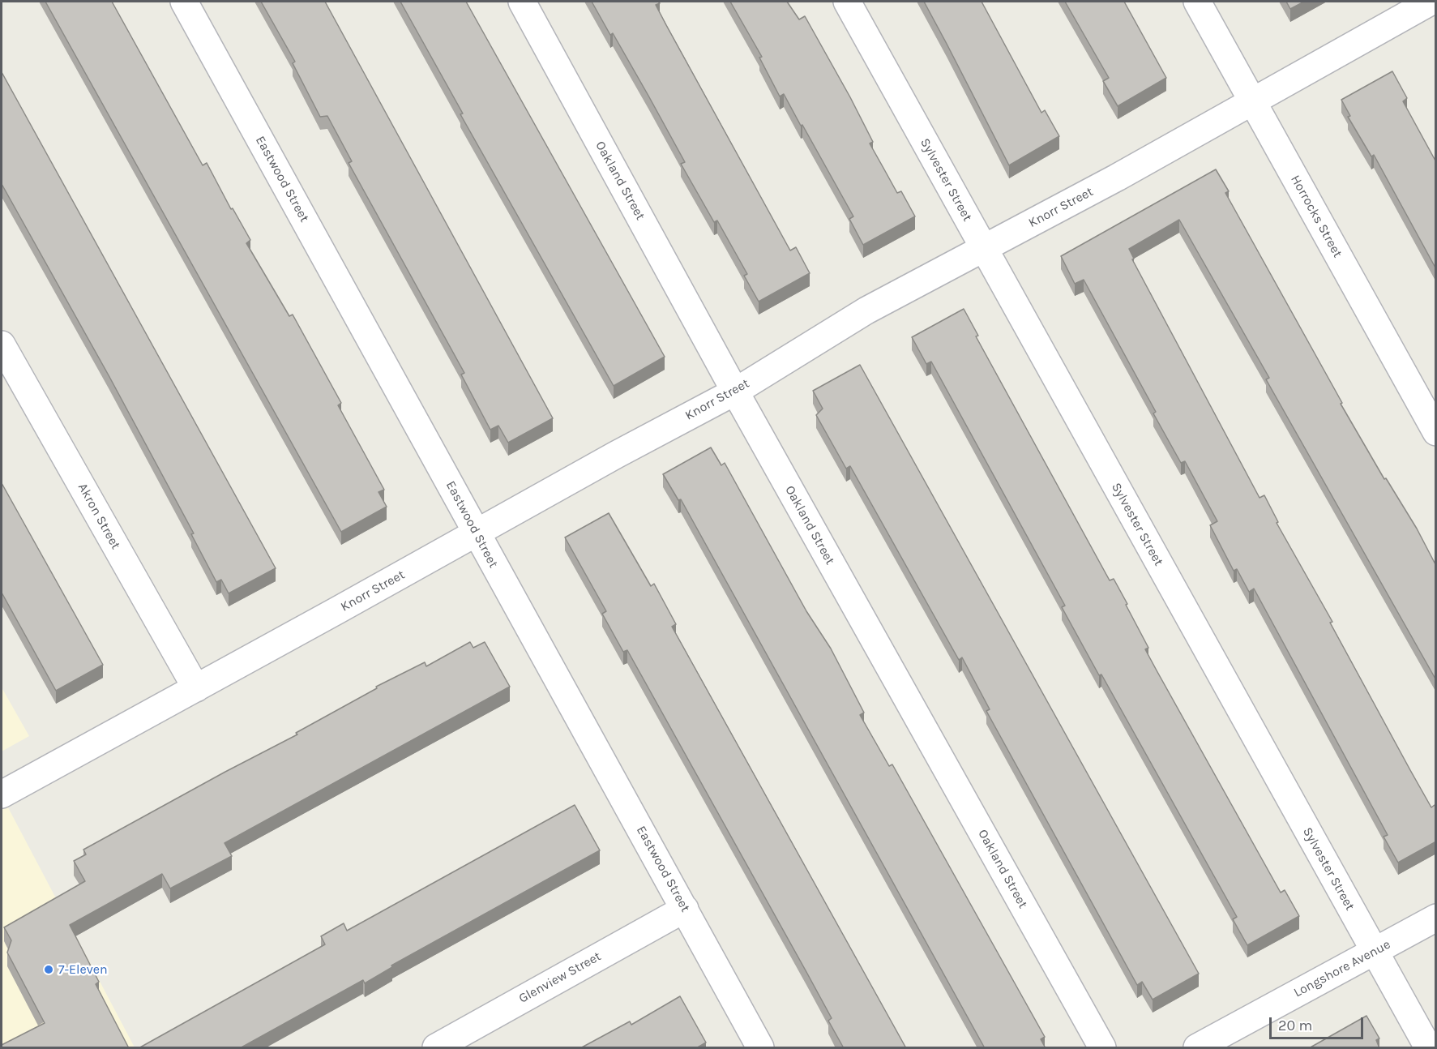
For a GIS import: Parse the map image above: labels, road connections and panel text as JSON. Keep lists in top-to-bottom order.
{
  "streets": {
    "street": [
      "Eastwood Street",
      "Sylvester Street",
      "Oakland Street",
      "Knorr Street",
      "Horrocks Street",
      "Akron Street",
      "Longshore Avenue",
      "Glenview Street"
    ]
  },
  "crossings": [
    ["Eastwood Street", "Knorr Street"],
    ["Eastwood Street", "Glenview Street"],
    ["Sylvester Street", "Knorr Street"],
    ["Sylvester Street", "Longshore Avenue"],
    ["Oakland Street", "Knorr Street"],
    ["Knorr Street", "Horrocks Street"],
    ["Knorr Street", "Akron Street"]
  ],
  "places": ["7-Eleven"],
  "scale_bar": "20 m"
}
